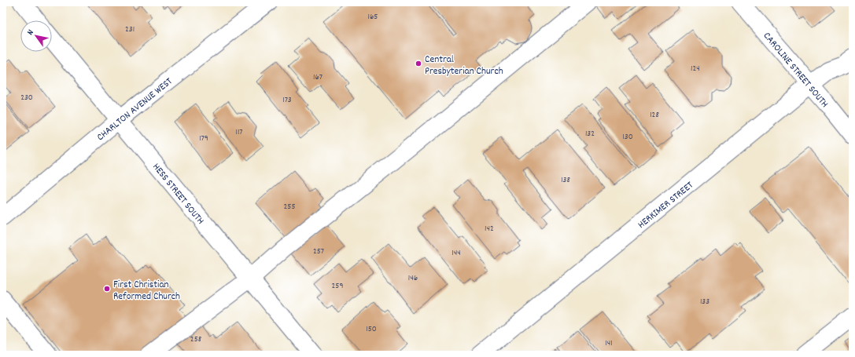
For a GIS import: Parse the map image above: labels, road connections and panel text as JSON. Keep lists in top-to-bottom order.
{
  "streets": {
    "street": [
      "CAROLINE STREET SOUTH",
      "CHARLTON AVENUE WEST",
      "HESS STREET SOUTH",
      "HERKIMER STREET"
    ]
  },
  "crossings": [
    ["CAROLINE STREET SOUTH", "HERKIMER STREET"],
    ["CHARLTON AVENUE WEST", "HESS STREET SOUTH"]
  ],
  "places": ["Central Presbyterian Church", "First Christian Reformed Church"],
  "house_numbers": [
    "165",
    "231",
    "124",
    "167",
    "230",
    "173",
    "128",
    "117",
    "132",
    "130",
    "179",
    "138",
    "255",
    "142",
    "257",
    "144",
    "146",
    "259",
    "133",
    "150",
    "258",
    "141"
  ],
  "north": "top left"
}
